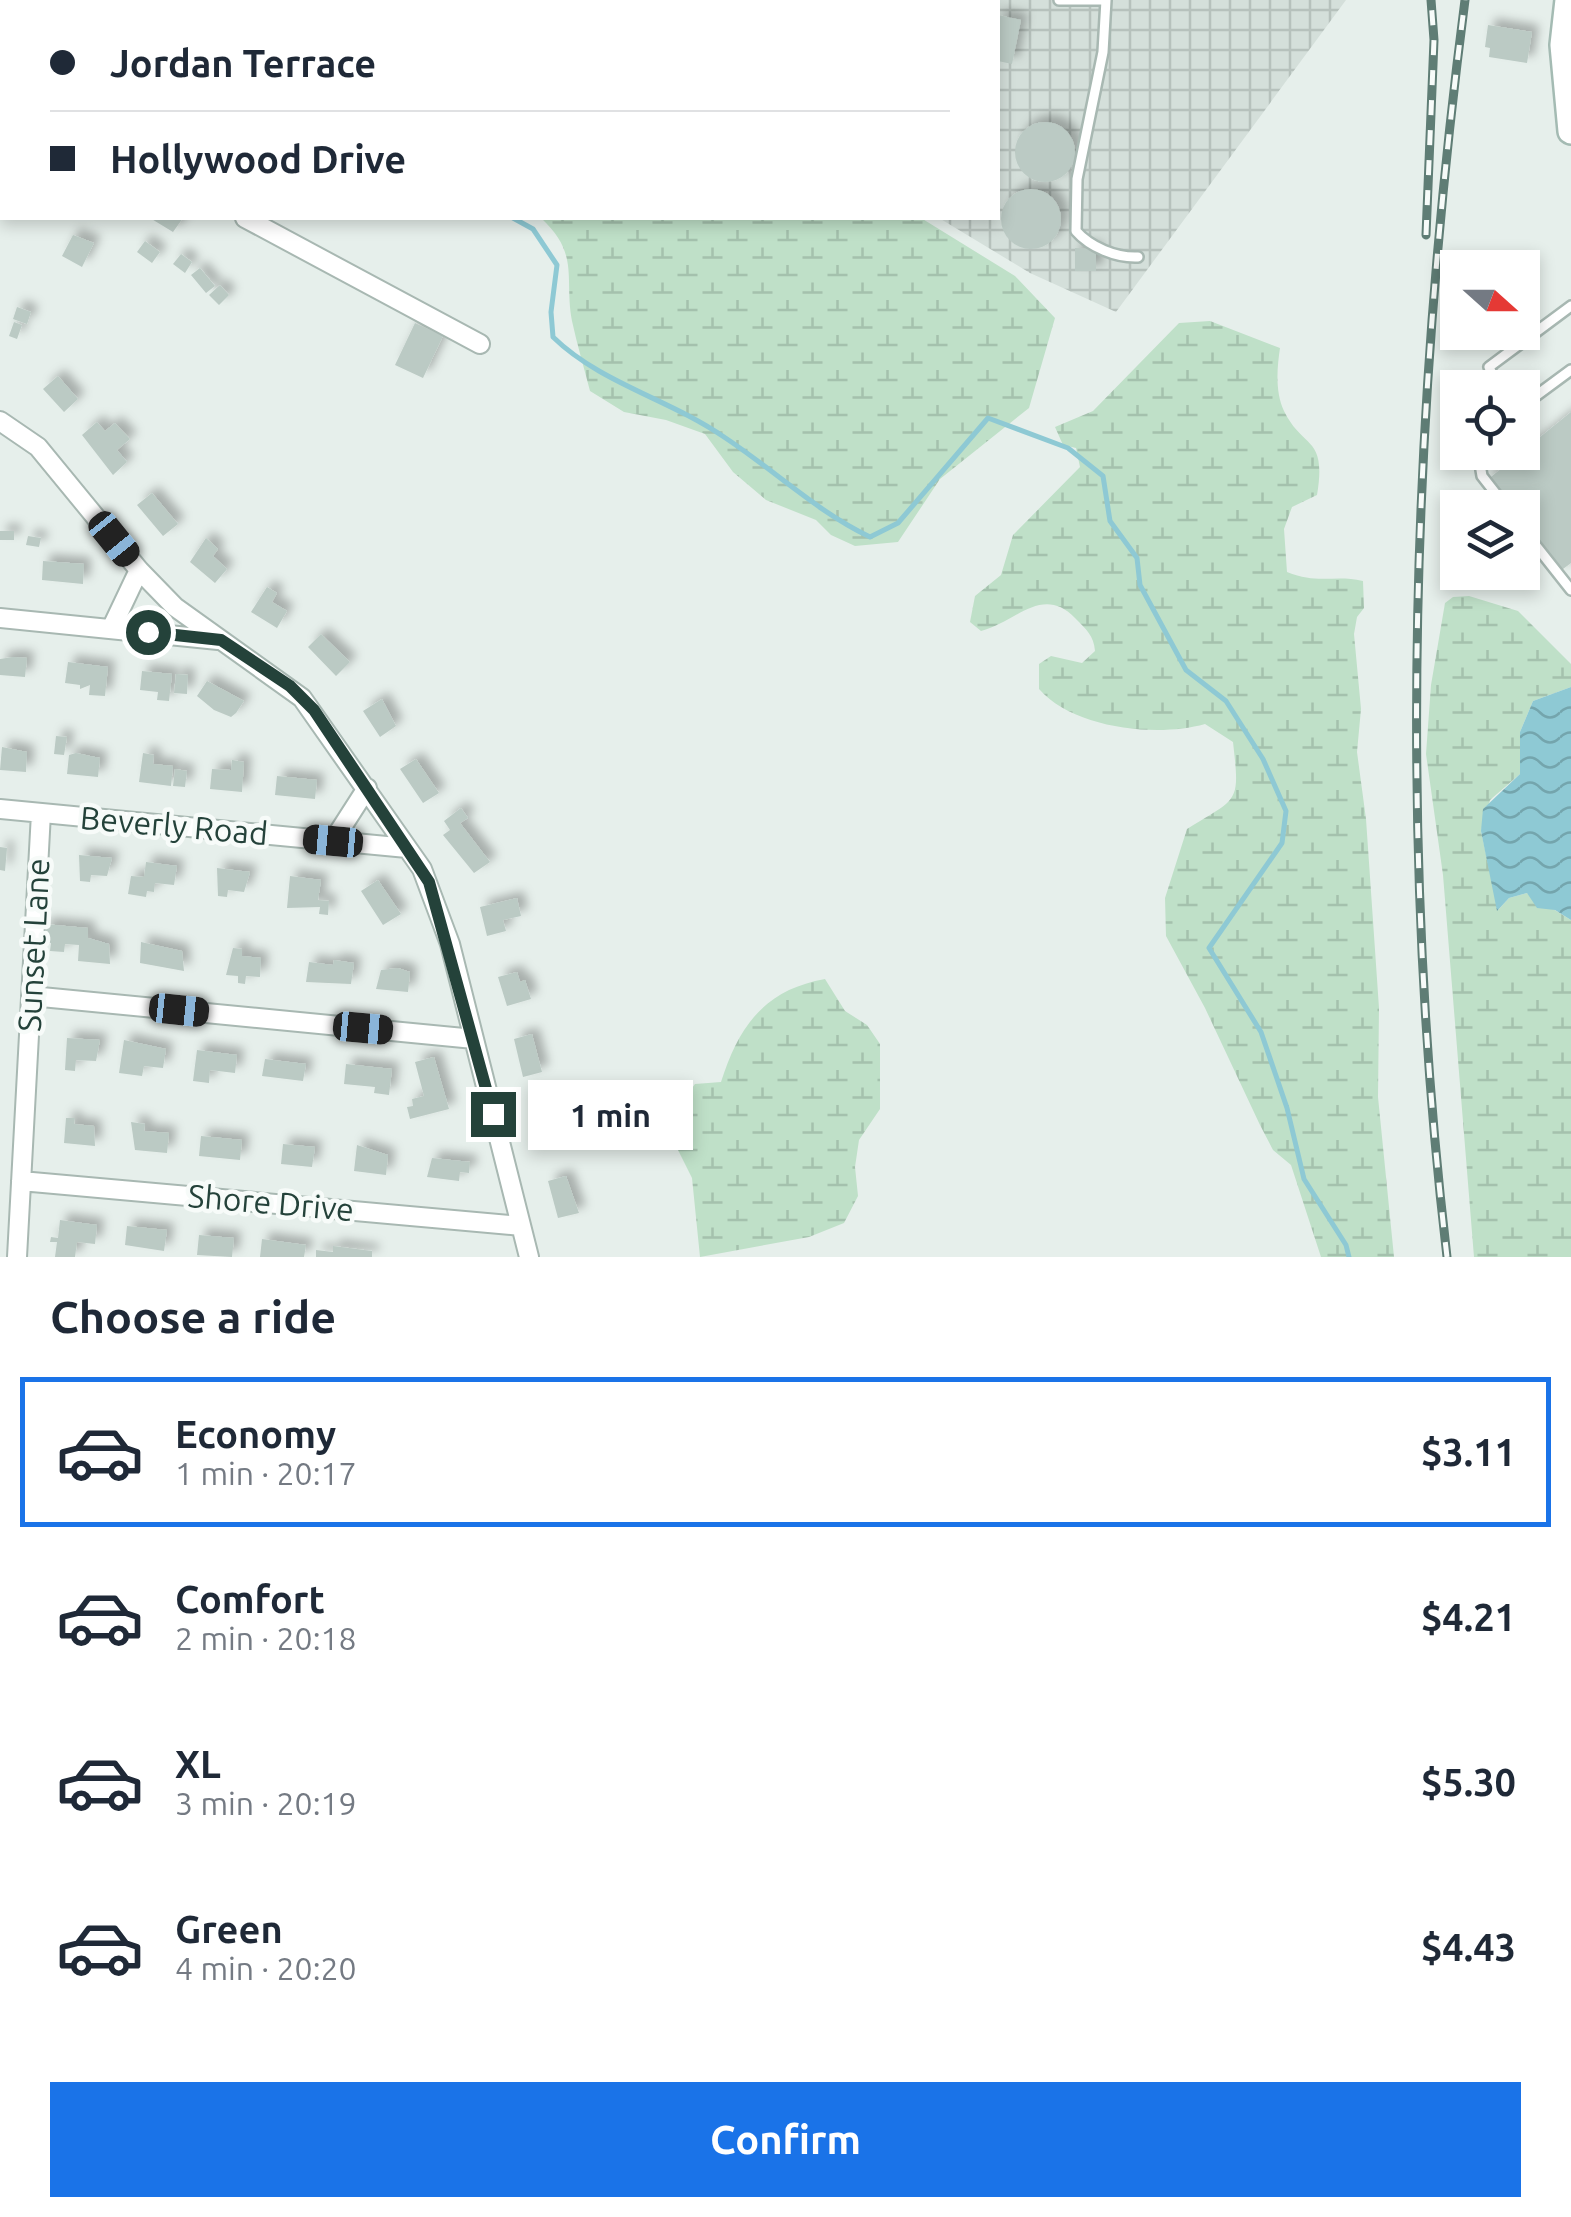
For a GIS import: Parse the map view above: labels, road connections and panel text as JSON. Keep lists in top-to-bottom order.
{
  "streets": {
    "street": ["Beverly Road", "Sunset Lane", "Shore Drive"]
  },
  "crossings": [
    ["Beverly Road", "Sunset Lane"],
    ["Sunset Lane", "Shore Drive"]
  ],
  "north": "right",
  "page": {
    "banner": ["Jordan Terrace", "Hollywood Drive"],
    "bubble": "1 min",
    "heading": "Choose a ride",
    "list": [
      {
        "name": "Economy",
        "note": "1 min · 20:17",
        "value": "$3.11"
      },
      {
        "name": "Comfort",
        "note": "2 min · 20:18",
        "value": "$4.21"
      },
      {
        "name": "XL",
        "note": "3 min · 20:19",
        "value": "$5.30"
      },
      {
        "name": "Green",
        "note": "4 min · 20:20",
        "value": "$4.43"
      }
    ],
    "buttons": "Confirm"
  }
}
